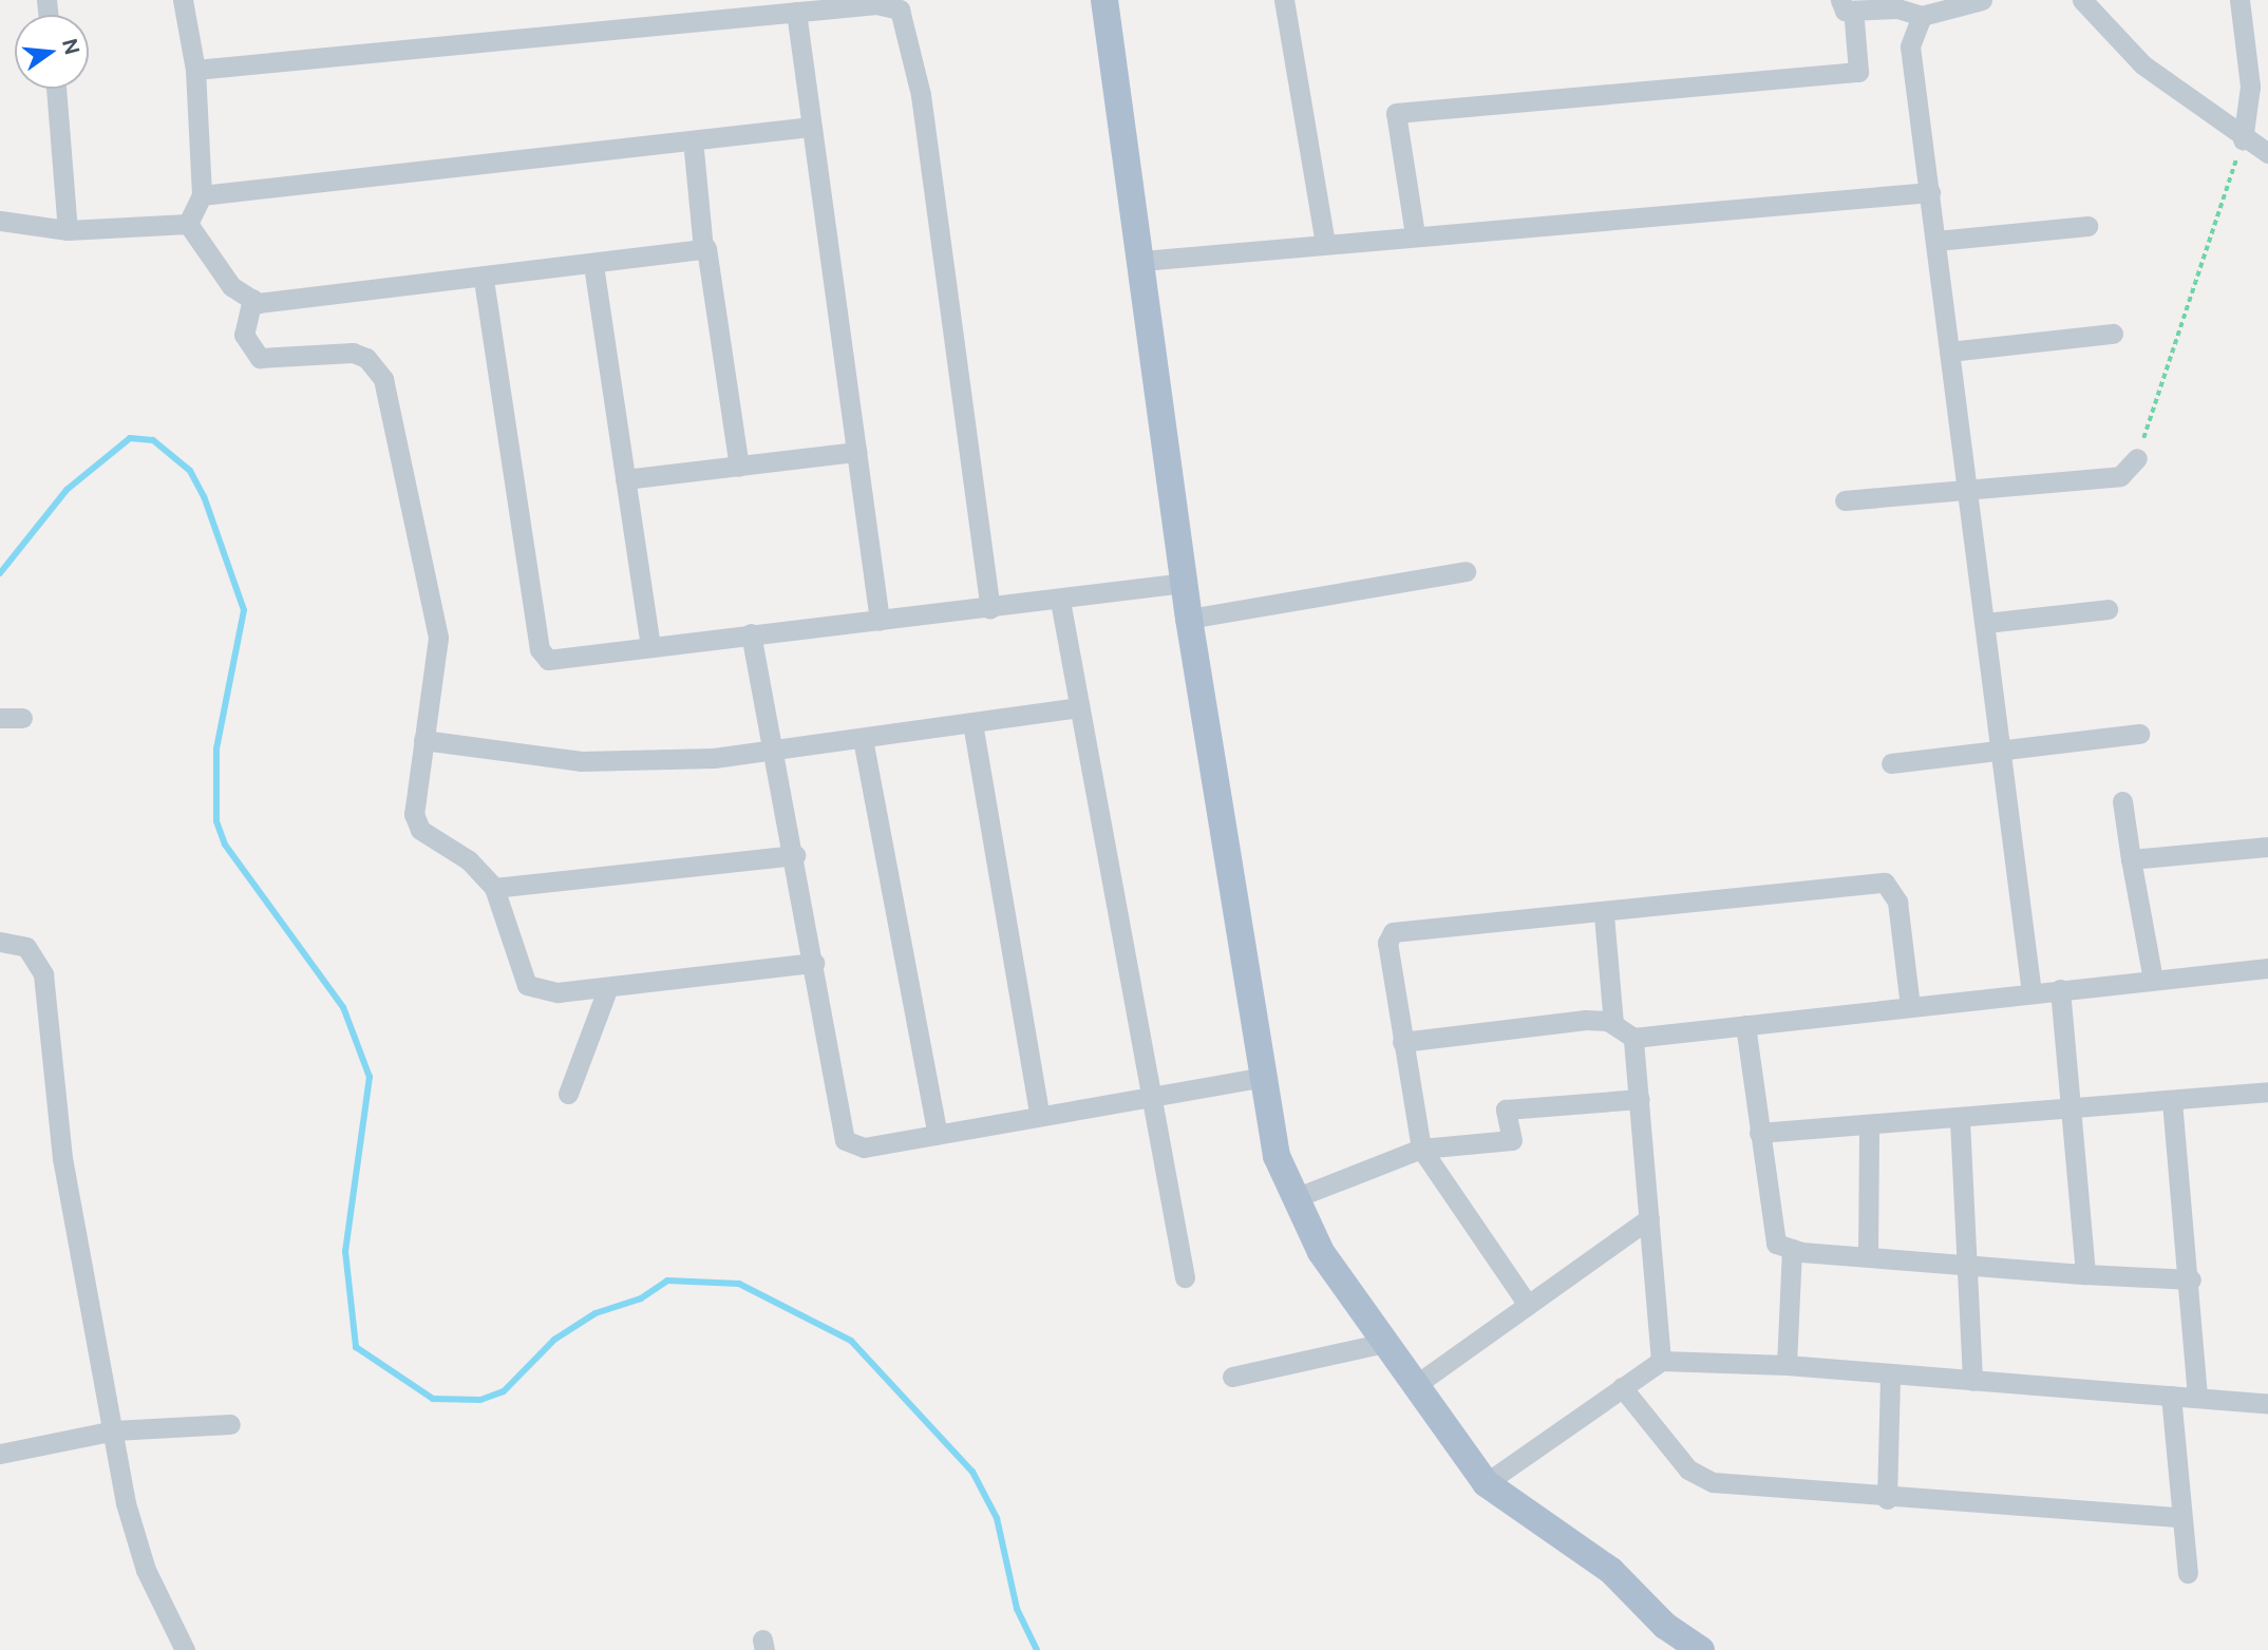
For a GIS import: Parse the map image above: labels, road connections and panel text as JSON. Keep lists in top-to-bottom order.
{
  "north": "right"
}
